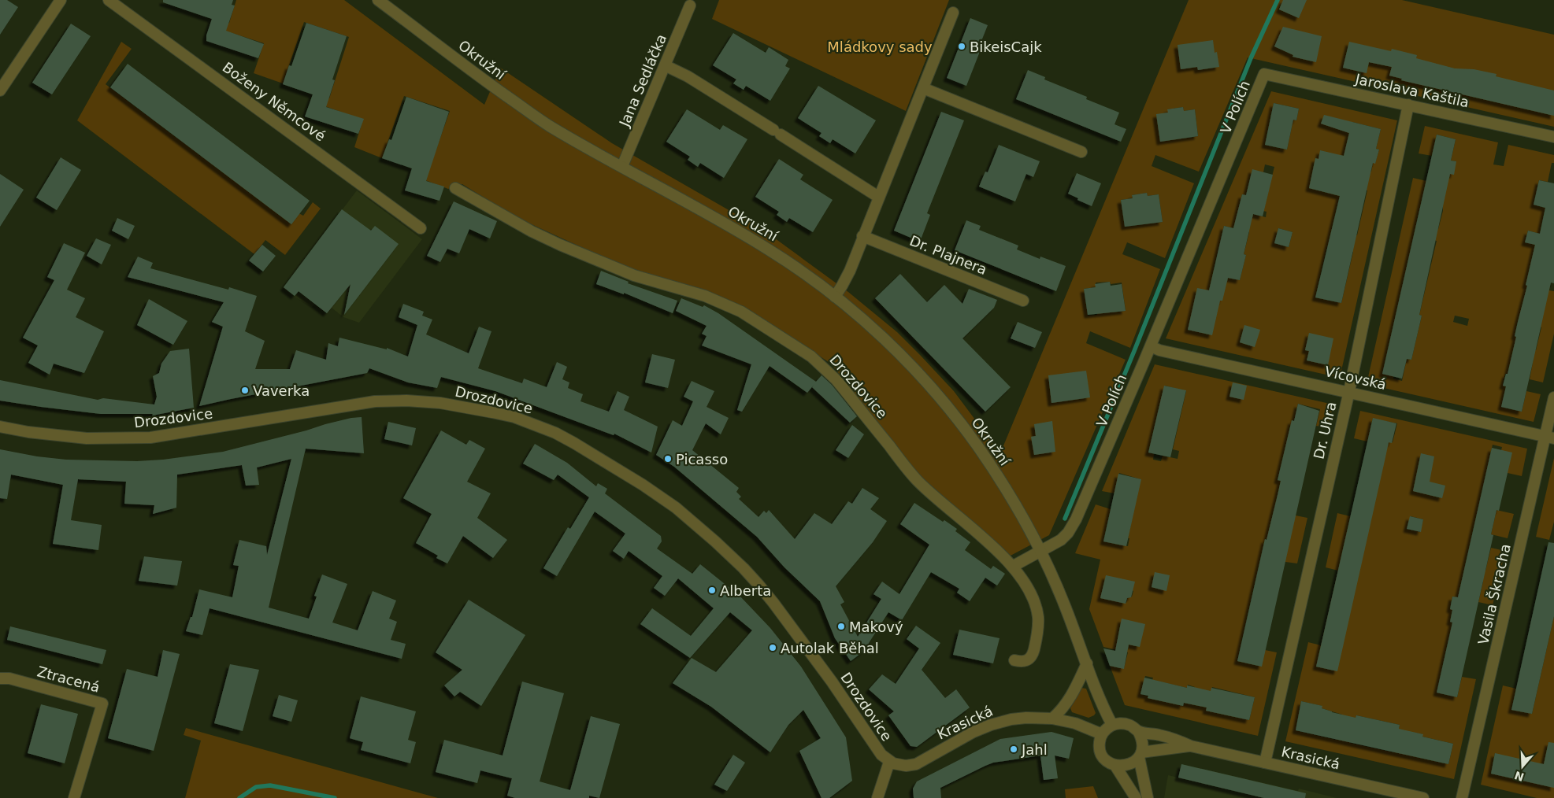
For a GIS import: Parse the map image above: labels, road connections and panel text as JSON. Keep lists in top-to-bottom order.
{
  "streets": {
    "street": [
      "Okružní",
      "Jana Sedláčka",
      "Jaroslava Kaštila",
      "Boženy Němcové",
      "V Polích",
      "Dr. Plajnera",
      "Vícovská",
      "Drozdovice",
      "Dr. Uhra",
      "Vasila Škracha",
      "Ztracená",
      "Krasická"
    ]
  },
  "crossings": [
    ["Okružní", "Jana Sedláčka"],
    ["Okružní", "V Polích"],
    ["Jaroslava Kaštila", "V Polích"],
    ["Jaroslava Kaštila", "Dr. Uhra"],
    ["V Polích", "Vícovská"],
    ["V Polích", "Drozdovice"],
    ["Vícovská", "Dr. Uhra"],
    ["Vícovská", "Vasila Škracha"],
    ["Drozdovice", "Krasická"],
    ["Dr. Uhra", "Krasická"]
  ],
  "parks": ["Mládkovy sady"],
  "places": [
    "BikeisCajk",
    "Vaverka",
    "Picasso",
    "Alberta",
    "Makový",
    "Autolak Běhal",
    "Jahl"
  ],
  "north": "bottom"
}
